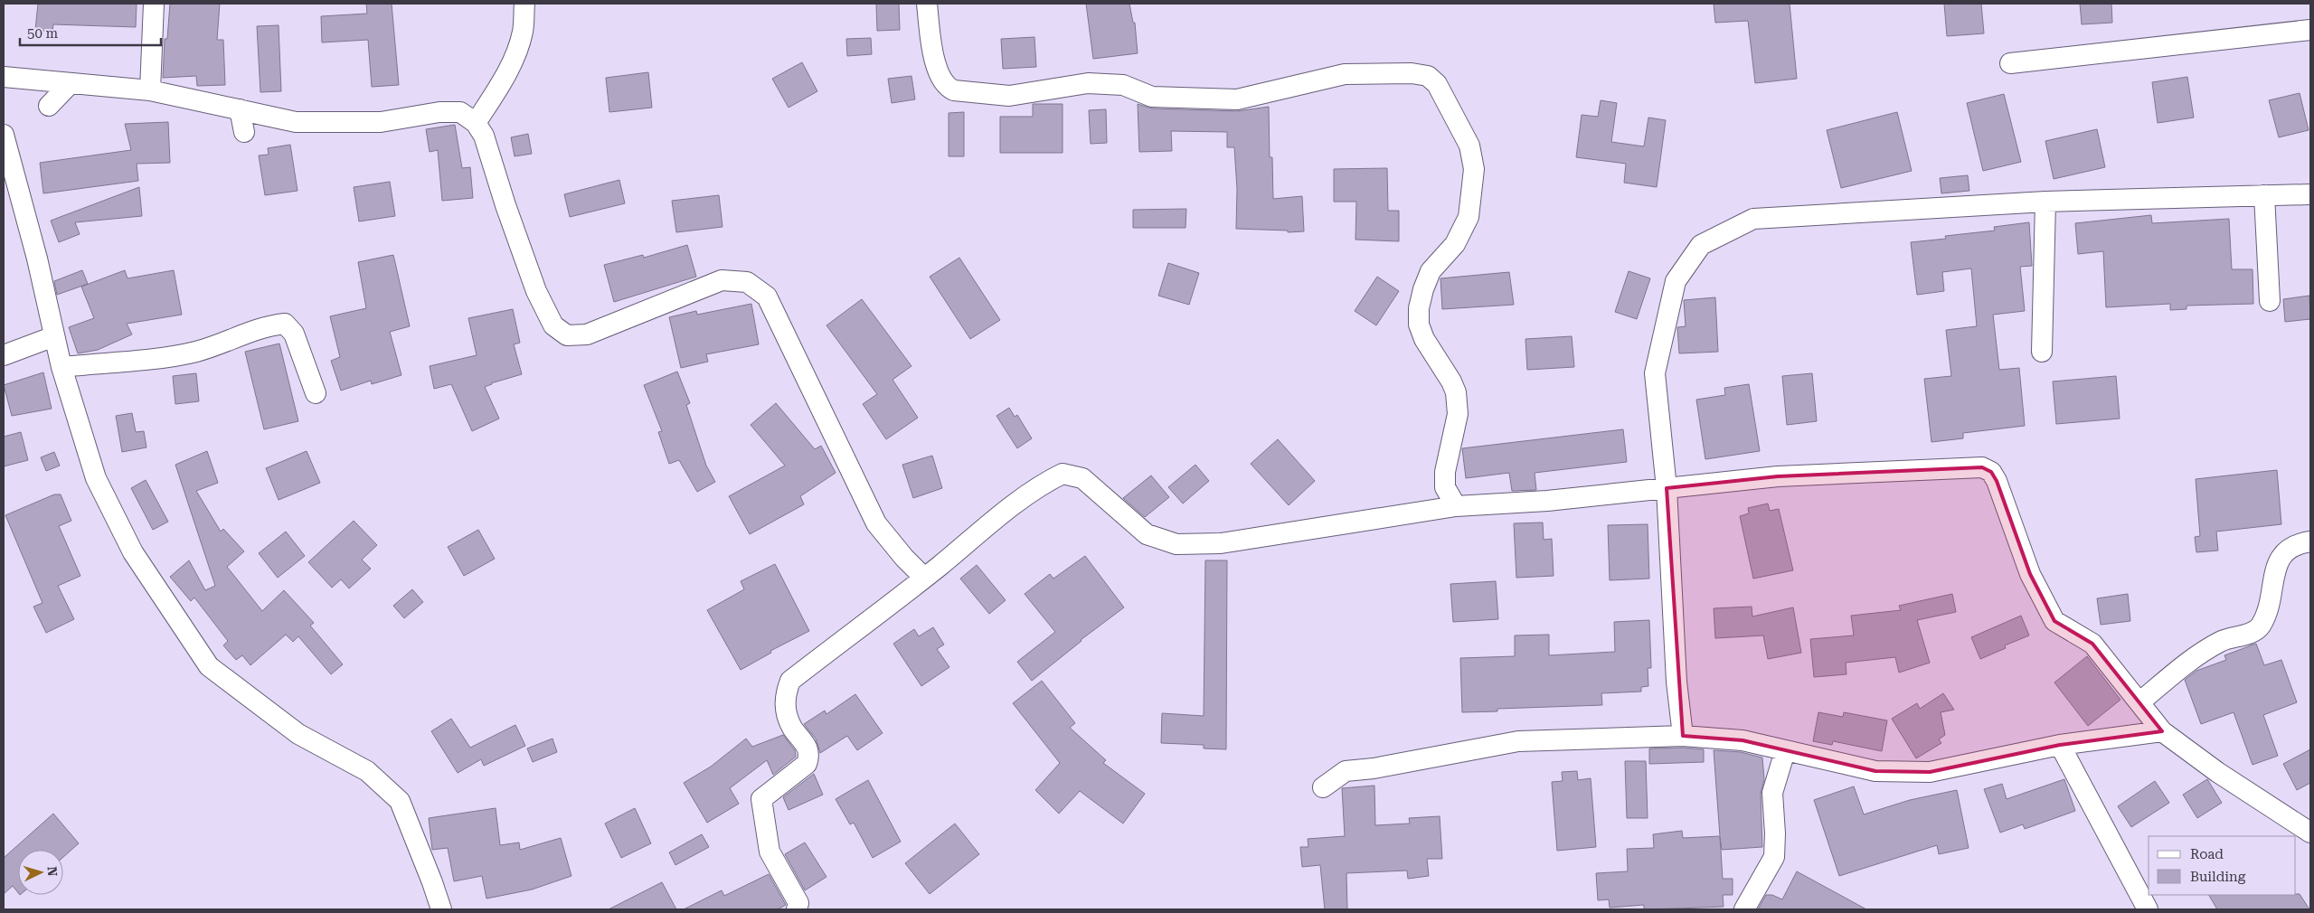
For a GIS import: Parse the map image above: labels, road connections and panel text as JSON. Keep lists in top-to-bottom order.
{
  "legend": ["Road", "Building"],
  "scale_bar": "50 m",
  "north": "right"
}
